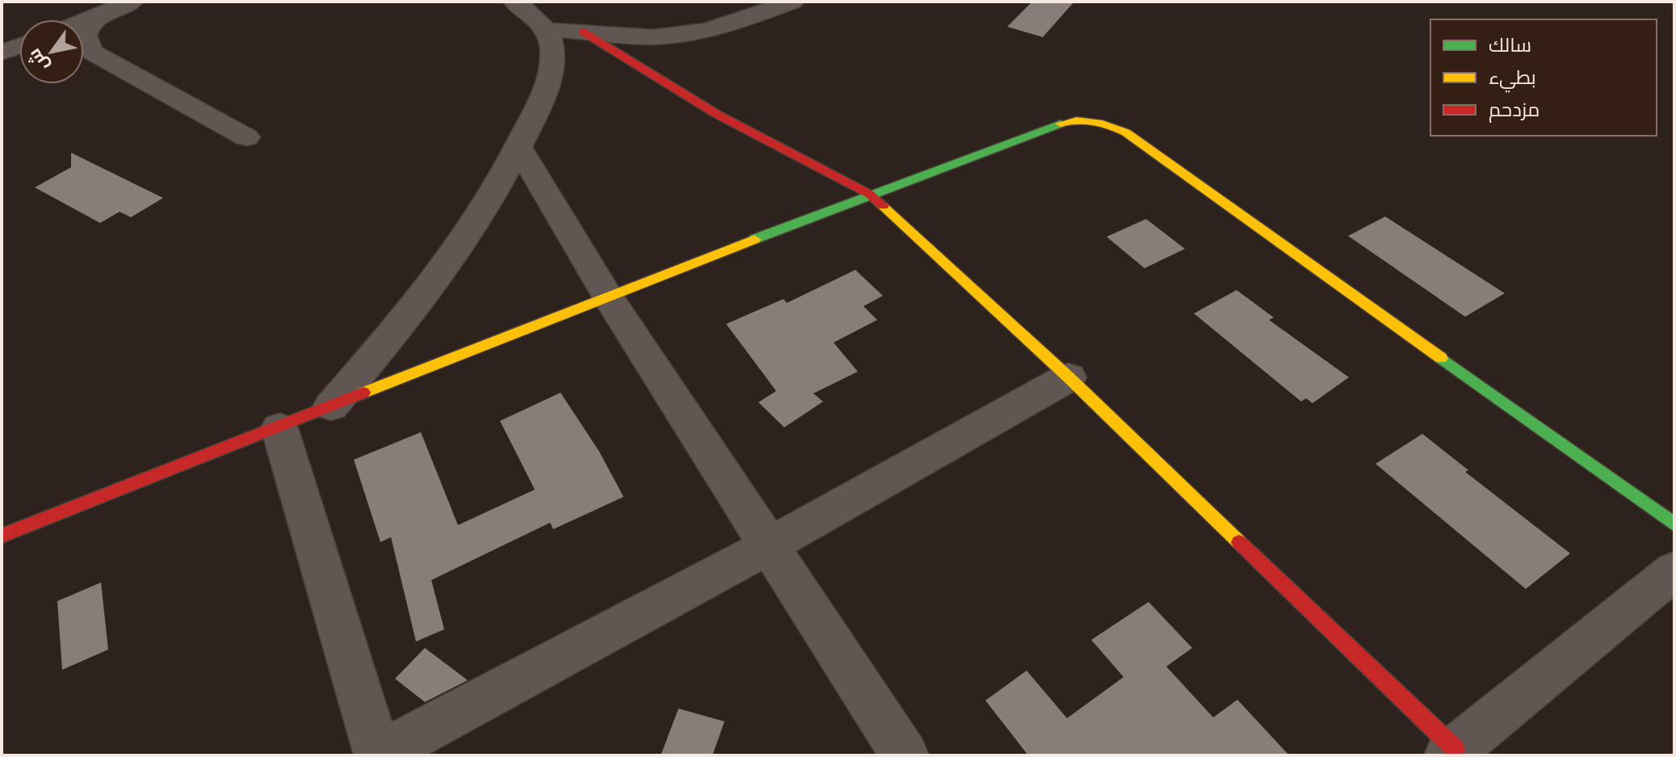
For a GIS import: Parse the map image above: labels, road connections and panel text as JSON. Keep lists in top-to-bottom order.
{
  "legend": ["سالك", "بطيء", "مزدحم"],
  "north": "bottom left"
}
